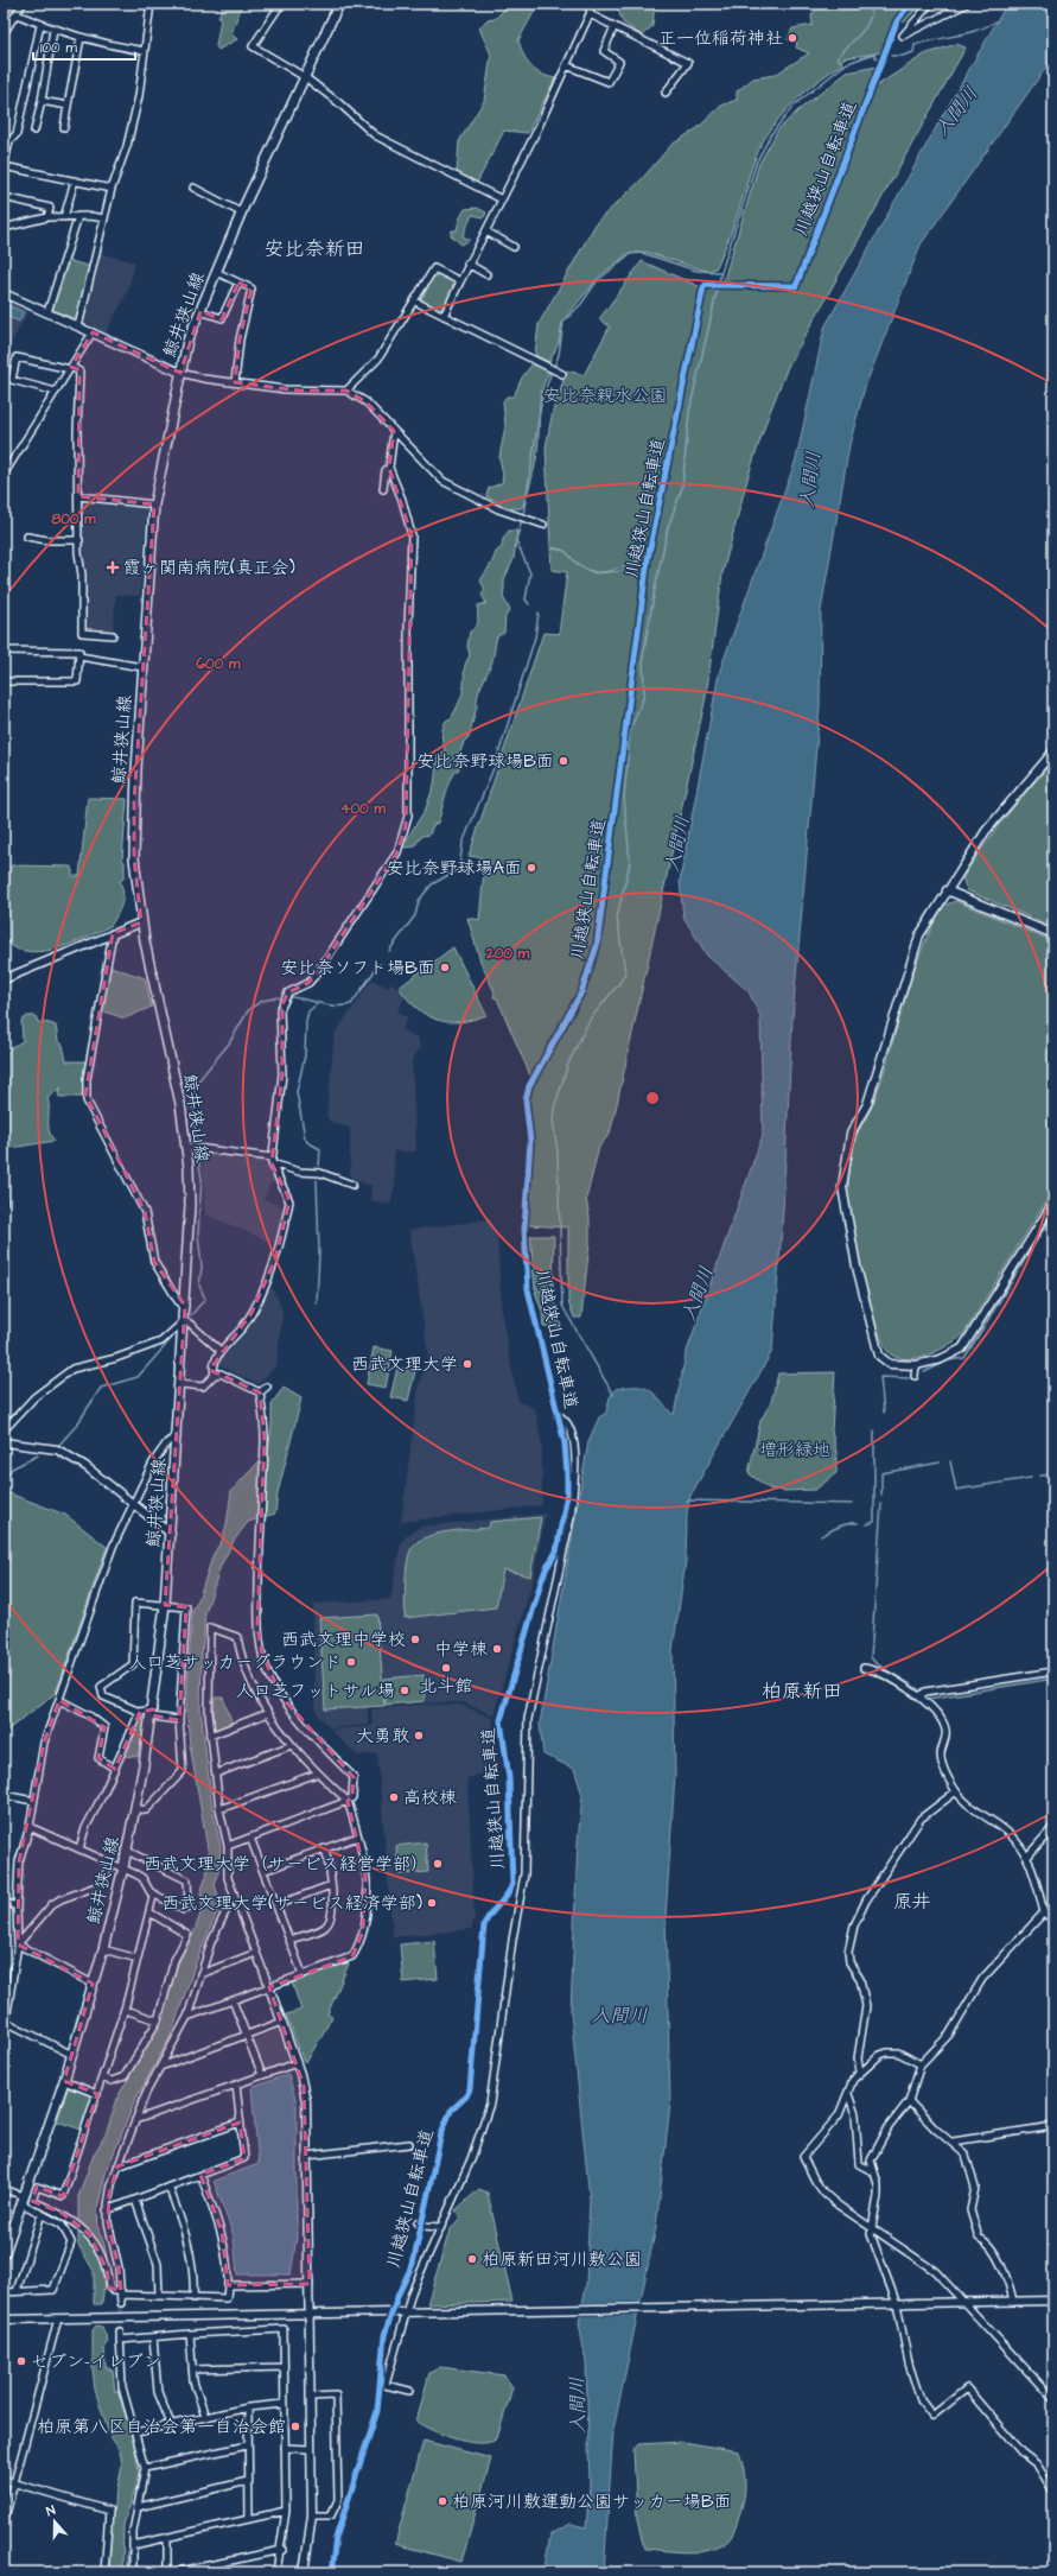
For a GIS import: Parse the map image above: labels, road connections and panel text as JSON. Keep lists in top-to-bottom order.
{
  "streets": {
    "main road": ["鯨井狭山線"],
    "cycle path": ["川越狭山自転車道"]
  },
  "districts": ["安比奈新田", "柏原新田", "原井"],
  "water": ["入間川"],
  "parks": ["安比奈親水公園", "増形緑地"],
  "places": {
    "other": [
      "正一位稲荷神社",
      "安比奈野球場B面",
      "安比奈野球場A面",
      "安比奈ソフト場B面",
      "西武文理大学",
      "西武文理中学校",
      "中学棟",
      "人口芝サッカーグラウンド",
      "北斗館",
      "人口芝フットサル場",
      "大勇敢",
      "高校棟",
      "西武文理大学（サービス経営学部）",
      "西武文理大学(サービス経済学部)",
      "柏原新田河川敷公園",
      "セブン-イレブン",
      "柏原第八区自治会第一自治会館",
      "柏原河川敷運動公園サッカー場B面"
    ],
    "health": ["霞ヶ関南病院(真正会)"]
  },
  "scale_bar": "100 m",
  "north": "top",
  "rings": [
    "800 m",
    "600 m",
    "400 m",
    "200 m"
  ]
}
